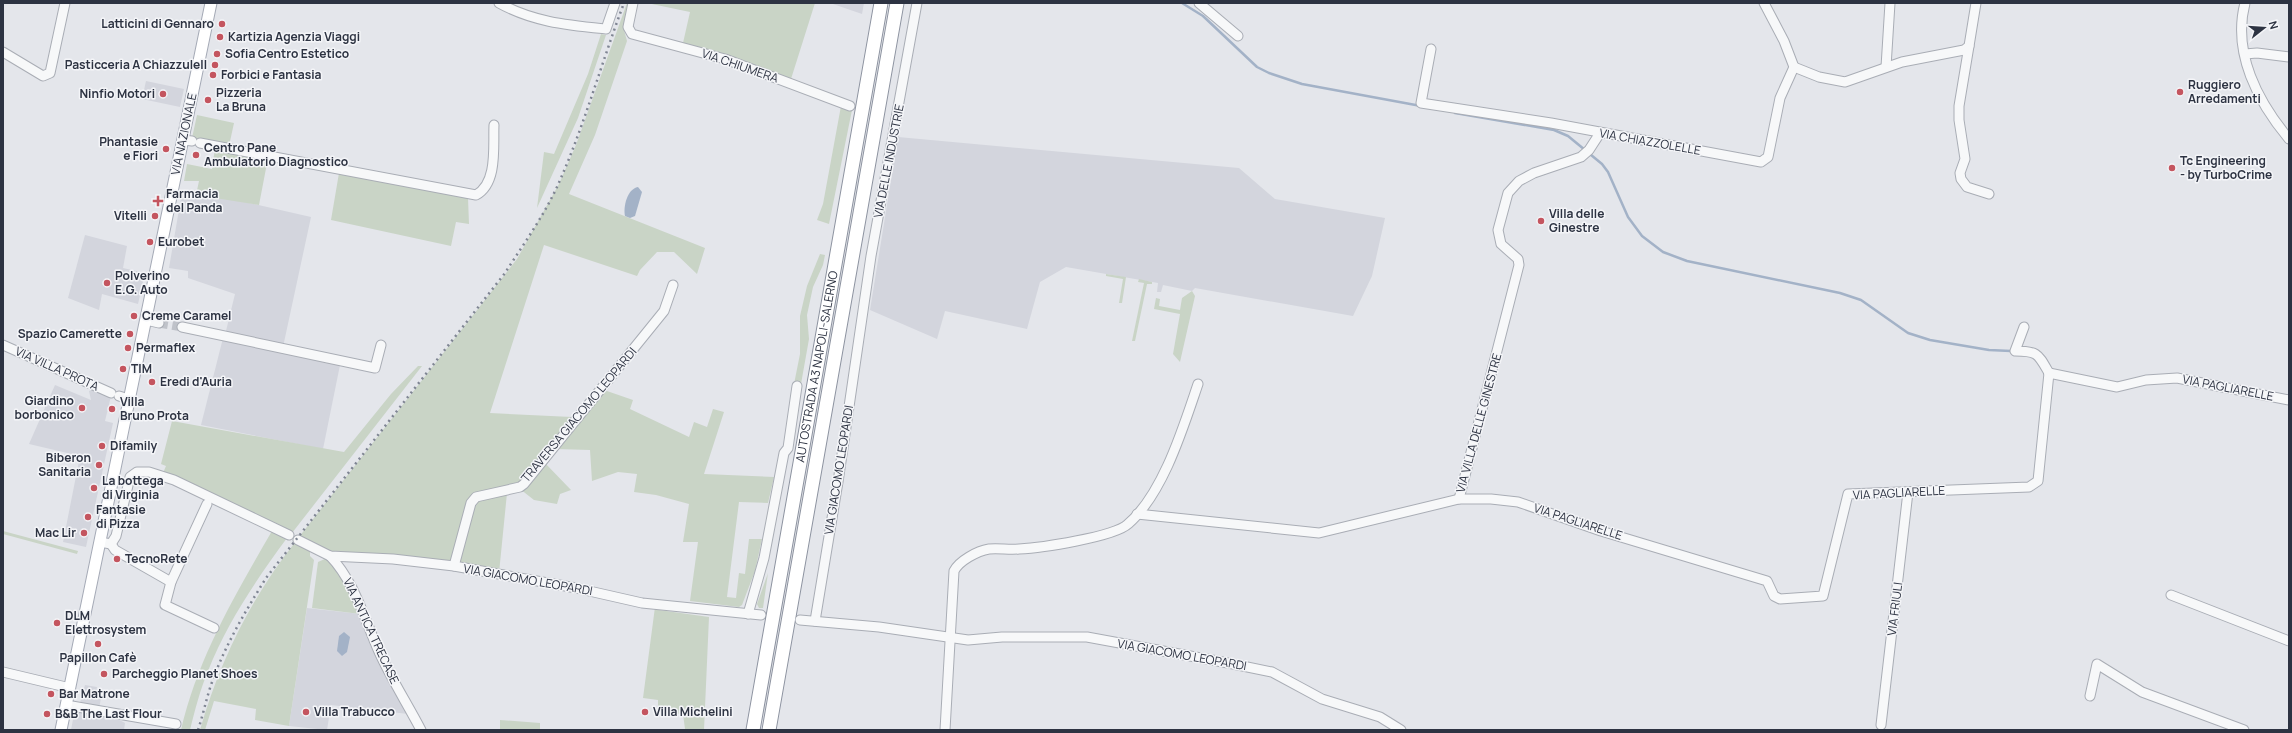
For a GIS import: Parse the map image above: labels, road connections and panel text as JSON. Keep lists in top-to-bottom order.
{
  "streets": {
    "highway": ["AUTOSTRADA A3 NAPOLI-SALERNO"],
    "main road": ["VIA NAZIONALE"],
    "street": [
      "VIA CHIUMERA",
      "VIA CHIAZZOLELLE",
      "VIA DELLE INDUSTRIE",
      "VIA VILLA PROTA",
      "VIA PAGLIARELLE",
      "TRAVERSA GIACOMO LEOPARDI",
      "VIA VILLA DELLE GINESTRE",
      "VIA GIACOMO LEOPARDI",
      "VIA FRIULI",
      "VIA ANTICA TRECASE"
    ]
  },
  "crossings": [
    ["VIA NAZIONALE", "VIA VILLA PROTA"],
    ["VIA CHIAZZOLELLE", "VIA VILLA DELLE GINESTRE"],
    ["VIA DELLE INDUSTRIE", "VIA GIACOMO LEOPARDI"],
    ["VIA PAGLIARELLE", "VIA VILLA DELLE GINESTRE"],
    ["VIA PAGLIARELLE", "VIA FRIULI"],
    ["TRAVERSA GIACOMO LEOPARDI", "VIA GIACOMO LEOPARDI"],
    ["VIA GIACOMO LEOPARDI", "VIA ANTICA TRECASE"]
  ],
  "places": {
    "other": [
      "Latticini di Gennaro",
      "Kartizia Agenzia Viaggi",
      "Sofia Centro Estetico",
      "Pasticceria A Chiazzulell",
      "Forbici e Fantasia",
      "Ruggiero Arredamenti",
      "Ninfio Motori",
      "Pizzeria La Bruna",
      "Phantasie e Fiori",
      "Centro Pane Ambulatorio Diagnostico",
      "Tc Engineering - by TurboCrime",
      "Vitelli",
      "Villa delle Ginestre",
      "Eurobet",
      "Polverino E.G. Auto",
      "Creme Caramel",
      "Spazio Camerette",
      "Permaflex",
      "TIM",
      "Eredi d'Auria",
      "Giardino borbonico",
      "Villa Bruno Prota",
      "Difamily",
      "Biberon Sanitaria",
      "La bottega di Virginia",
      "Fantasie di Pizza",
      "Mac Lir",
      "TecnoRete",
      "DLM Elettrosystem",
      "Papillon Cafè",
      "Parcheggio Planet Shoes",
      "Bar Matrone",
      "Villa Trabucco",
      "Villa Michelini",
      "B&B The Last Flour"
    ],
    "health": ["Farmacia del Panda"]
  },
  "north": "right"
}
